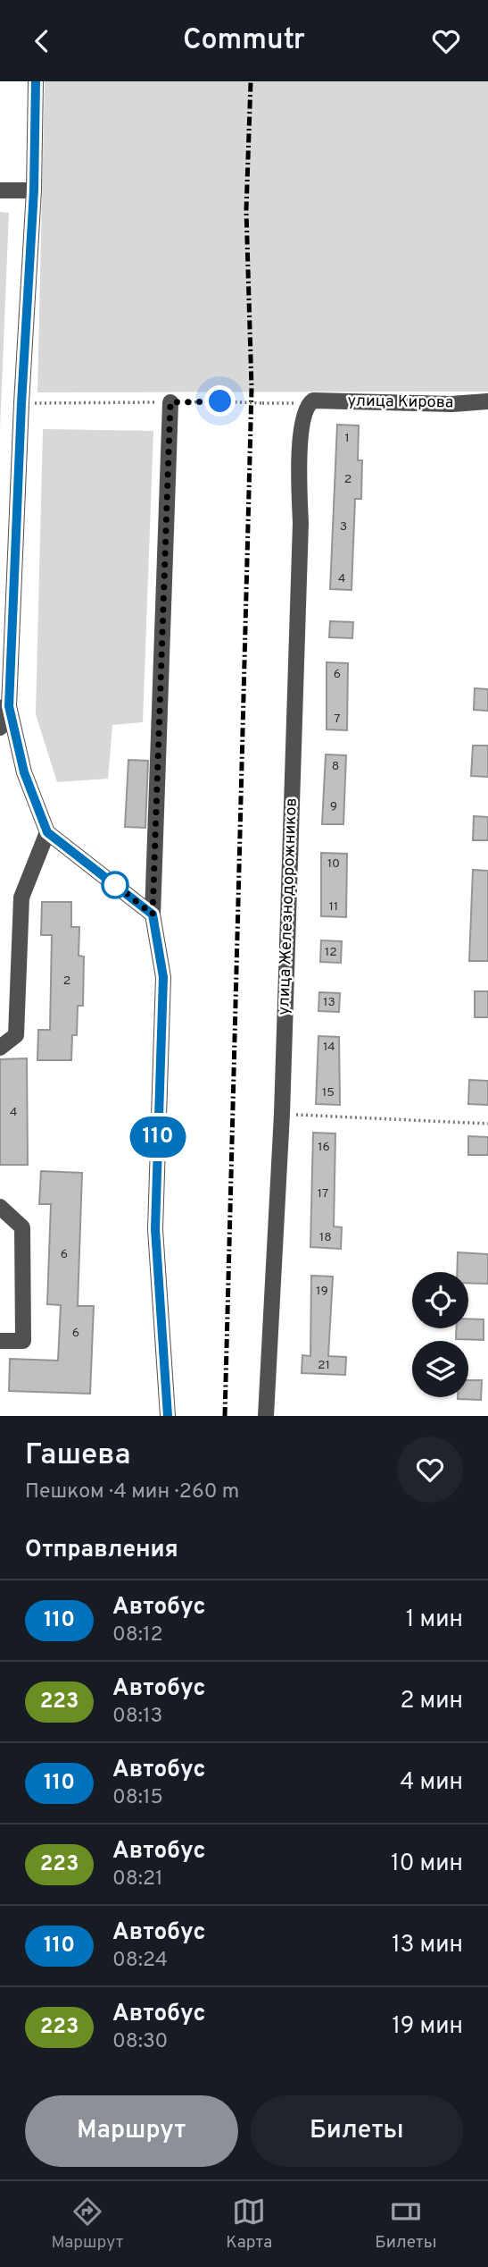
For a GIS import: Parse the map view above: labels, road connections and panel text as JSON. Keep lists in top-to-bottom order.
{
  "streets": {
    "street": ["улица Кирова", "улица Железнодорожников"]
  },
  "crossings": [
    ["улица Кирова", "улица Железнодорожников"]
  ],
  "lines": ["bus line 110"],
  "house_numbers": [
    "1",
    "2",
    "3",
    "4",
    "6",
    "7",
    "8",
    "9",
    "10",
    "11",
    "12",
    "2",
    "13",
    "14",
    "15",
    "4",
    "16",
    "17",
    "18",
    "6",
    "19",
    "6",
    "21"
  ],
  "page": {
    "header": "Commutr",
    "on_map": "110",
    "heading": [
      ["Гашева", "Пешком · 4 мин · 260 m"],
      "Отправления"
    ],
    "list": [
      {
        "mark": "110",
        "name": "Автобус",
        "note": "08:12",
        "value": "1 мин"
      },
      {
        "mark": "223",
        "name": "Автобус",
        "note": "08:13",
        "value": "2 мин"
      },
      {
        "mark": "110",
        "name": "Автобус",
        "note": "08:15",
        "value": "4 мин"
      },
      {
        "mark": "223",
        "name": "Автобус",
        "note": "08:21",
        "value": "10 мин"
      },
      {
        "mark": "110",
        "name": "Автобус",
        "note": "08:24",
        "value": "13 мин"
      },
      {
        "mark": "223",
        "name": "Автобус",
        "note": "08:30",
        "value": "19 мин"
      }
    ],
    "buttons": ["Маршрут", "Билеты"],
    "tabs": ["Маршрут", "Карта", "Билеты"]
  }
}
